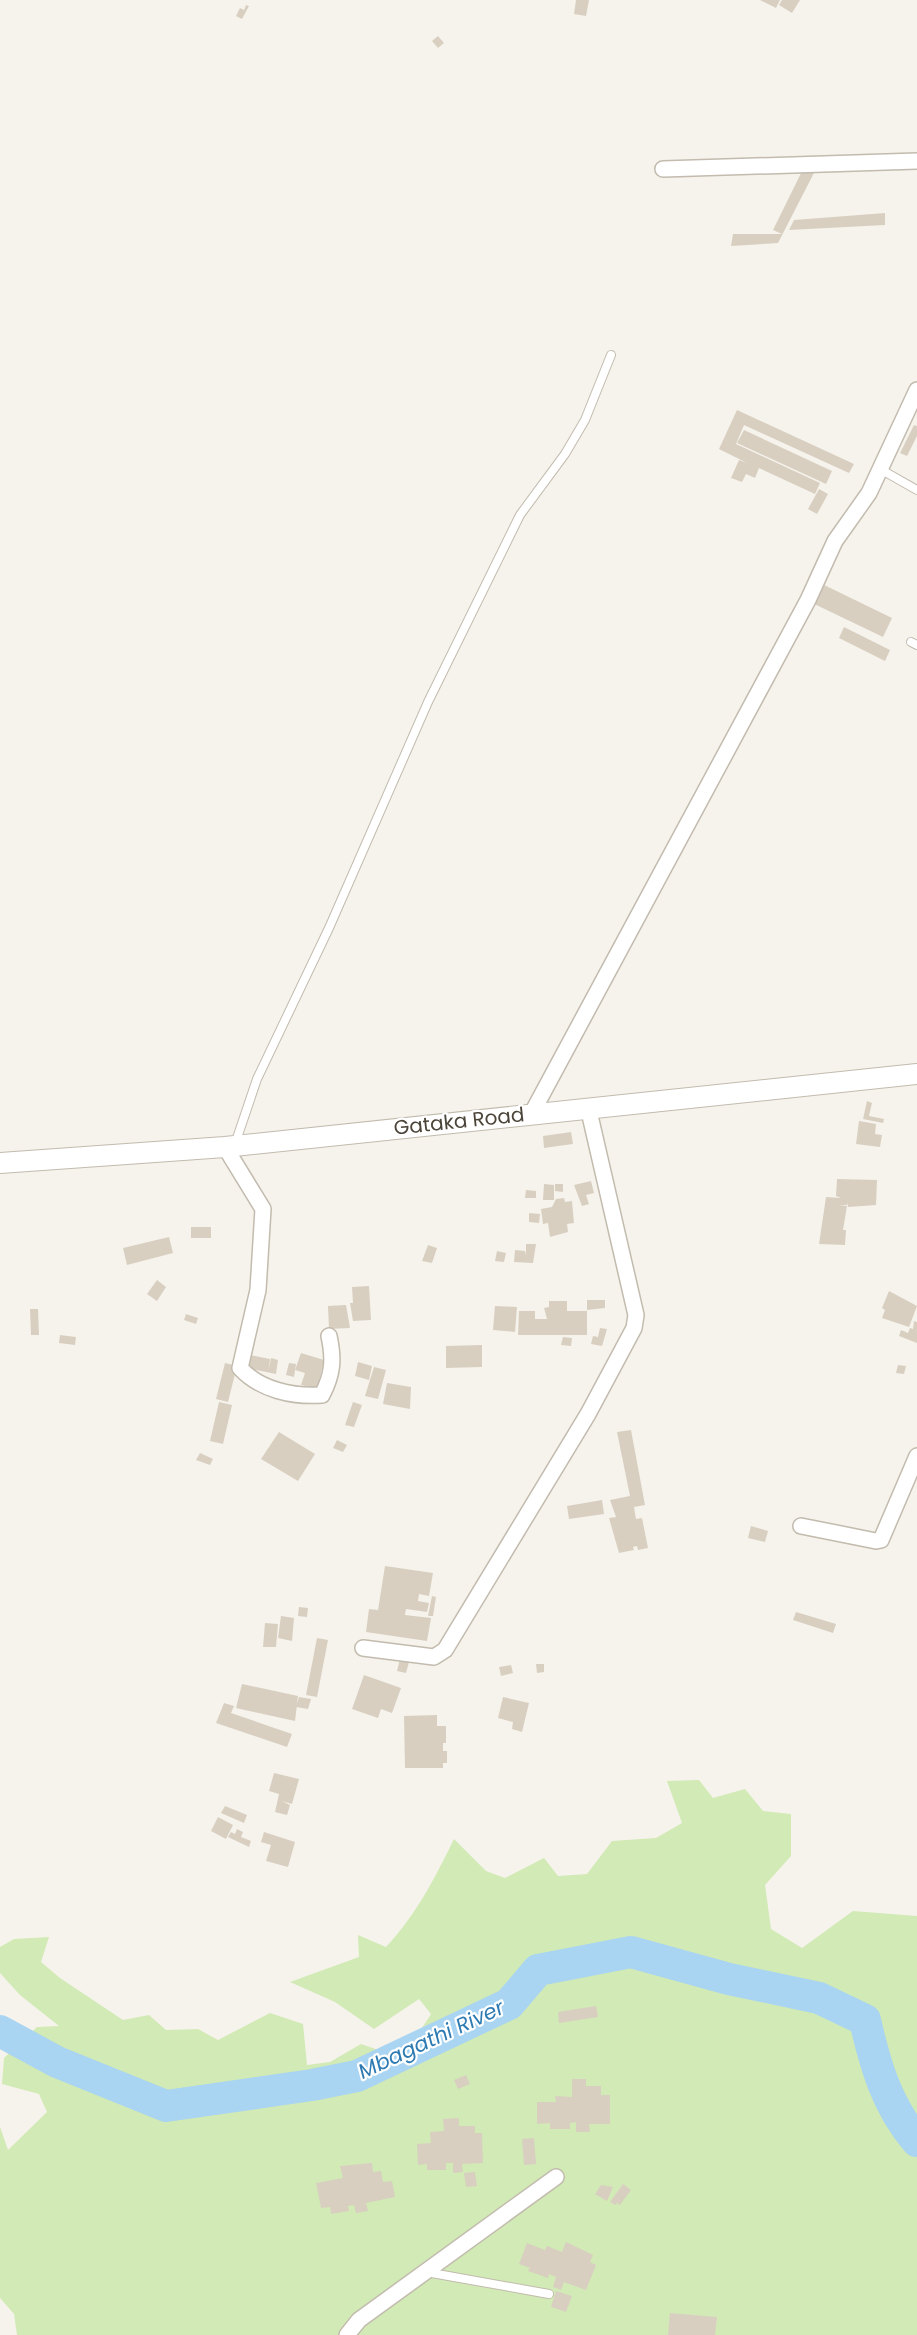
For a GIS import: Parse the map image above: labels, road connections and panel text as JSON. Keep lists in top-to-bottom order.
{
  "streets": {
    "street": ["Gataka Road"]
  },
  "water": ["Mbagathi River"]
}
